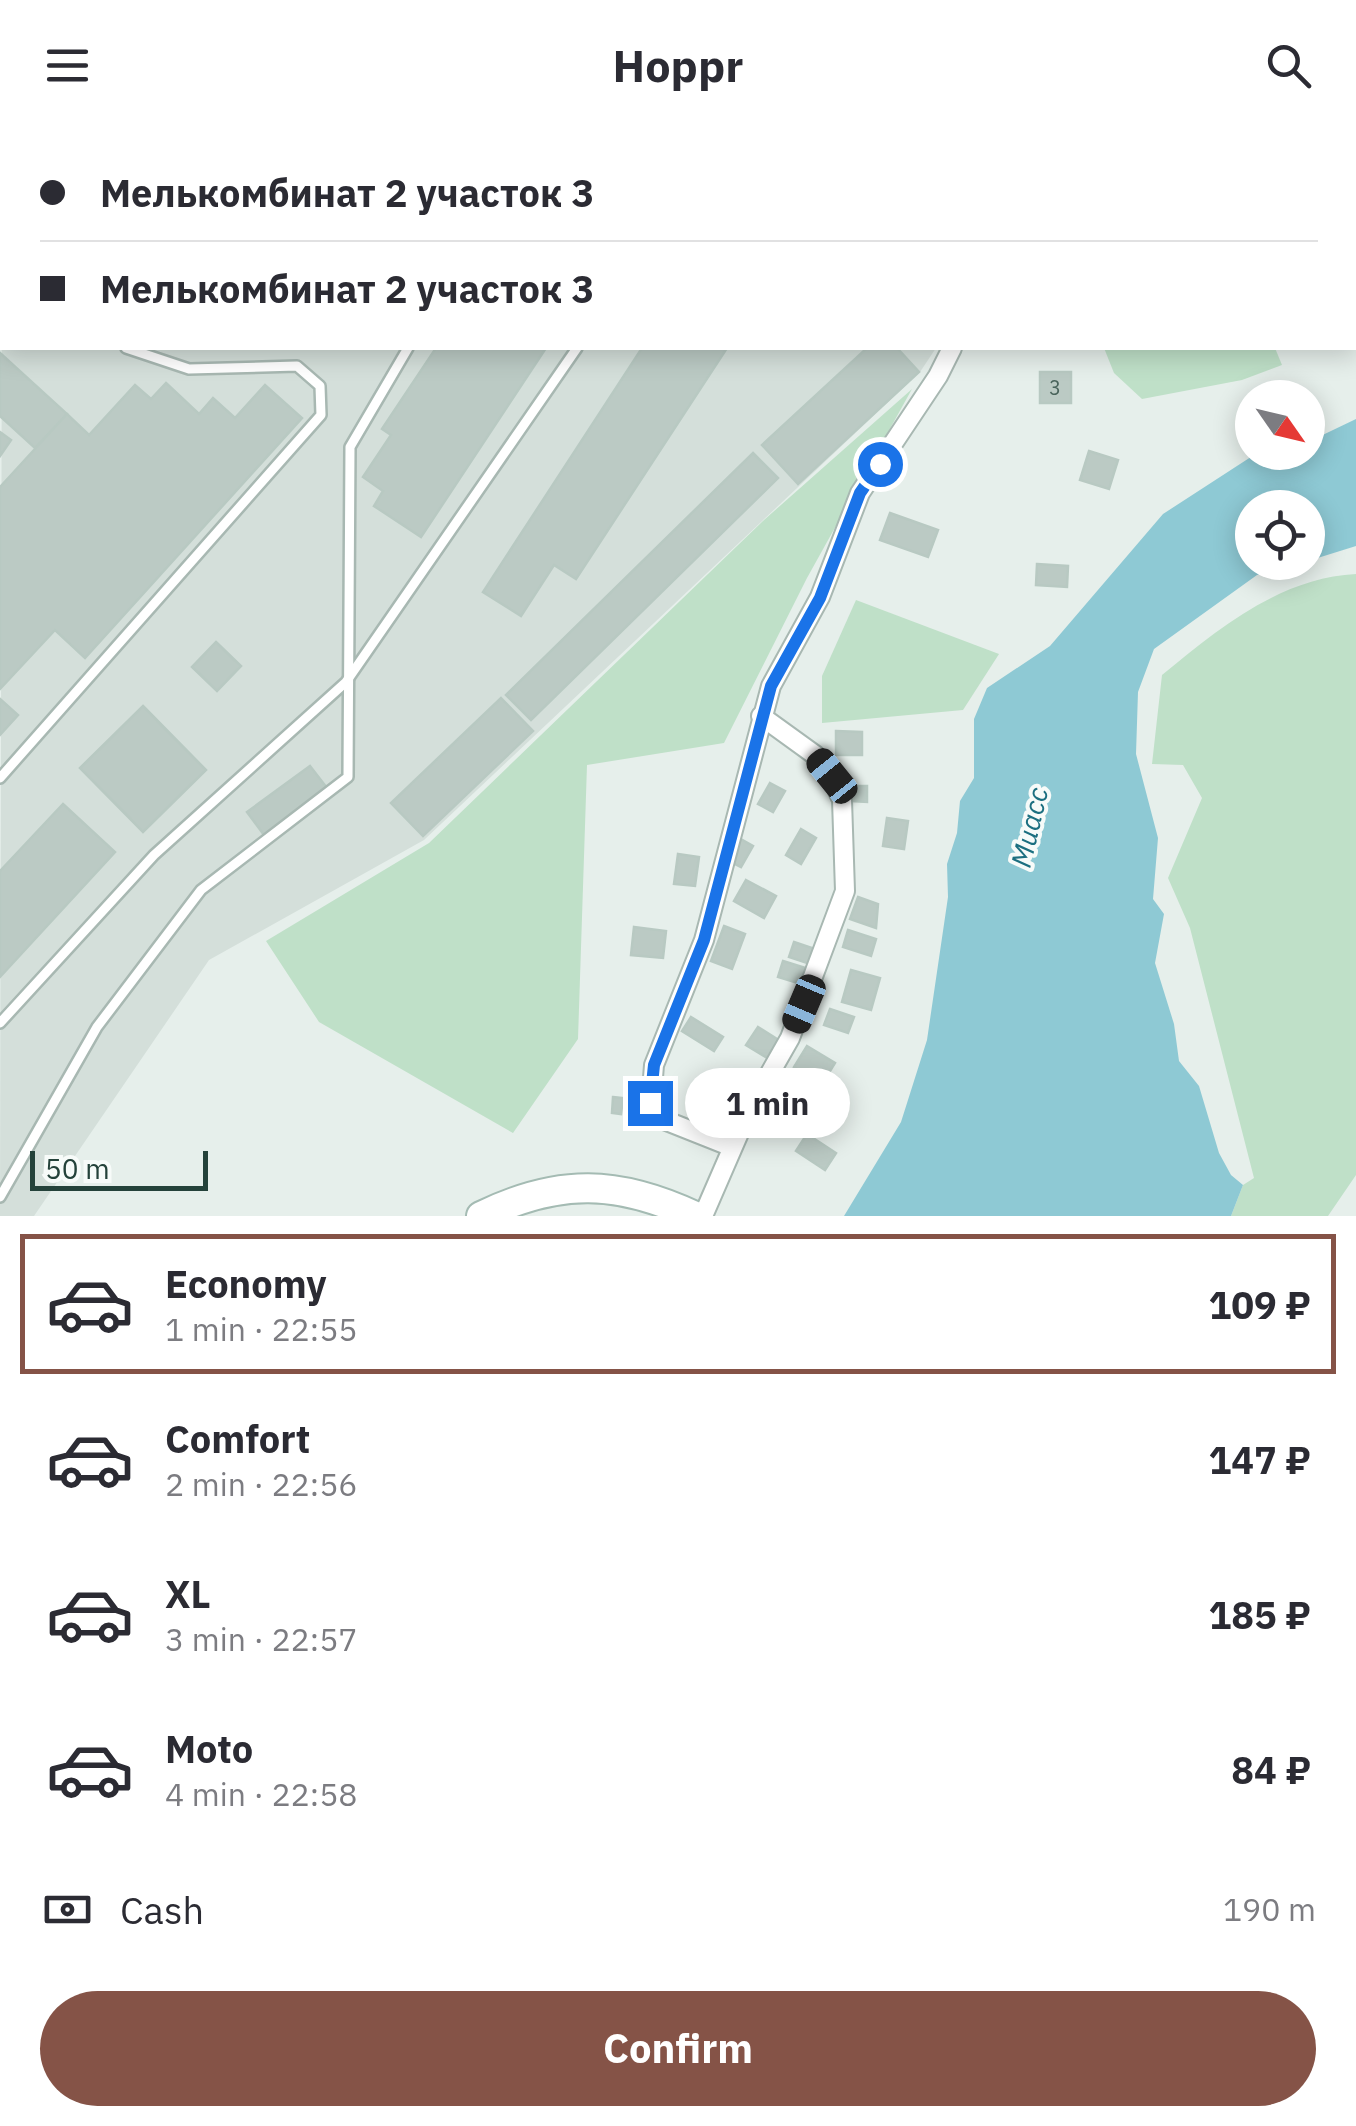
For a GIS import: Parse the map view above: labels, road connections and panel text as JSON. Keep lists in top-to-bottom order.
{
  "water": ["Миасс"],
  "house_numbers": ["3"],
  "scale_bar": "50 m",
  "north": "bottom right",
  "page": {
    "header": "Hoppr",
    "banner": ["Мелькомбинат 2 участок 3", "Мелькомбинат 2 участок 3"],
    "bubble": "1 min",
    "scale": "50 m",
    "list": [
      {
        "name": "Economy",
        "note": "1 min · 22:55",
        "value": "109 ₽"
      },
      {
        "name": "Comfort",
        "note": "2 min · 22:56",
        "value": "147 ₽"
      },
      {
        "name": "XL",
        "note": "3 min · 22:57",
        "value": "185 ₽"
      },
      {
        "name": "Moto",
        "note": "4 min · 22:58",
        "value": "84 ₽"
      }
    ],
    "pay": ["Cash", "190 m"],
    "buttons": "Confirm"
  }
}
